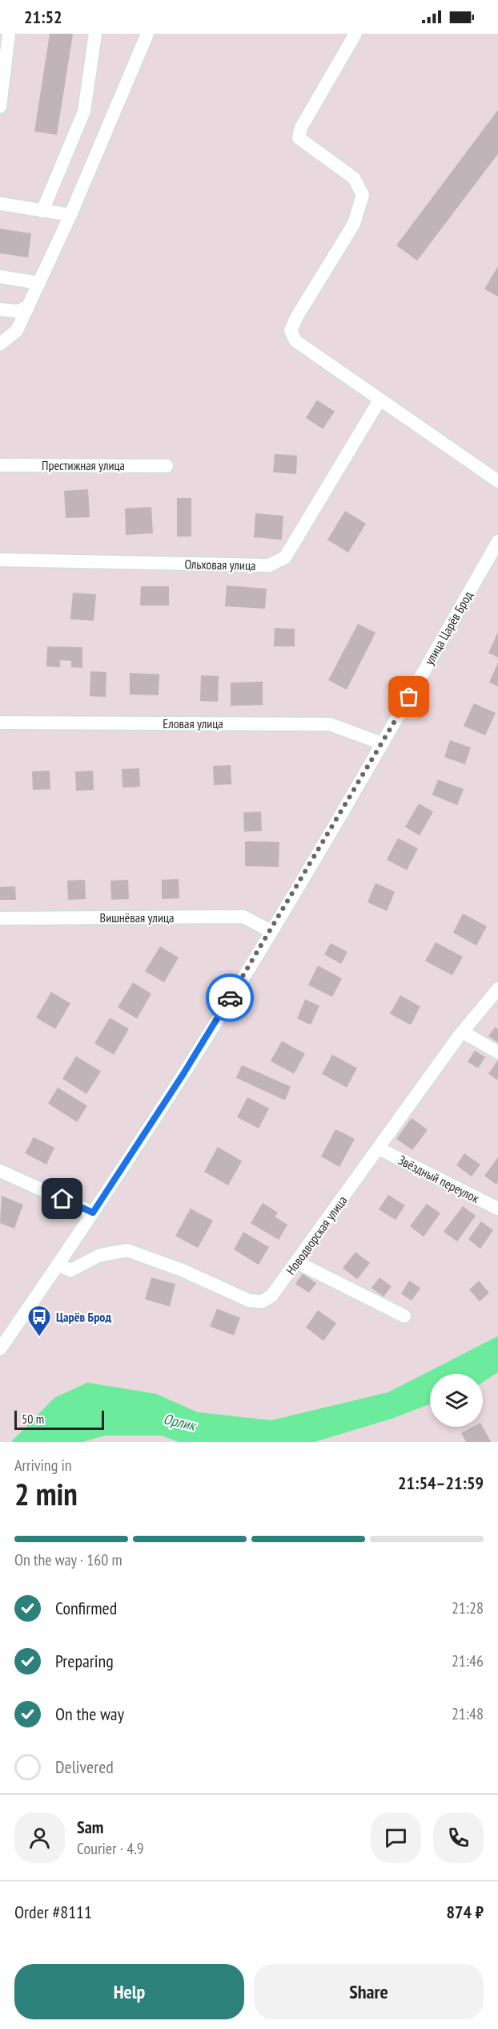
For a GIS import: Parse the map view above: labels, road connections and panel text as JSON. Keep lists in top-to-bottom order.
{
  "streets": {
    "street": [
      "Престижная улица",
      "Ольховая улица",
      "улица Царёв Брод",
      "Еловая улица",
      "Вишнёвая улица",
      "Звёздный переулок",
      "Новодворская улица"
    ]
  },
  "crossings": [
    ["улица Царёв Брод", "Еловая улица"],
    ["улица Царёв Брод", "Вишнёвая улица"],
    ["улица Царёв Брод", "Новодворская улица"],
    ["Звёздный переулок", "Новодворская улица"]
  ],
  "water": ["Орлик"],
  "places": {
    "bus stop": ["Царёв Брод"]
  },
  "scale_bar": "50 m",
  "page": {
    "status": "21:52",
    "scale": "50 m",
    "heading": ["2 min", "Arriving in", "21:54–21:59"],
    "panel": [
      "Sam",
      "Courier · 4.9",
      "Order #8111",
      "874 ₽"
    ],
    "bar": "On the way · 160 m",
    "list": [
      ["Confirmed", "21:28"],
      ["Preparing", "21:46"],
      ["On the way", "21:48"],
      "Delivered"
    ],
    "buttons": ["Help", "Share"]
  }
}
